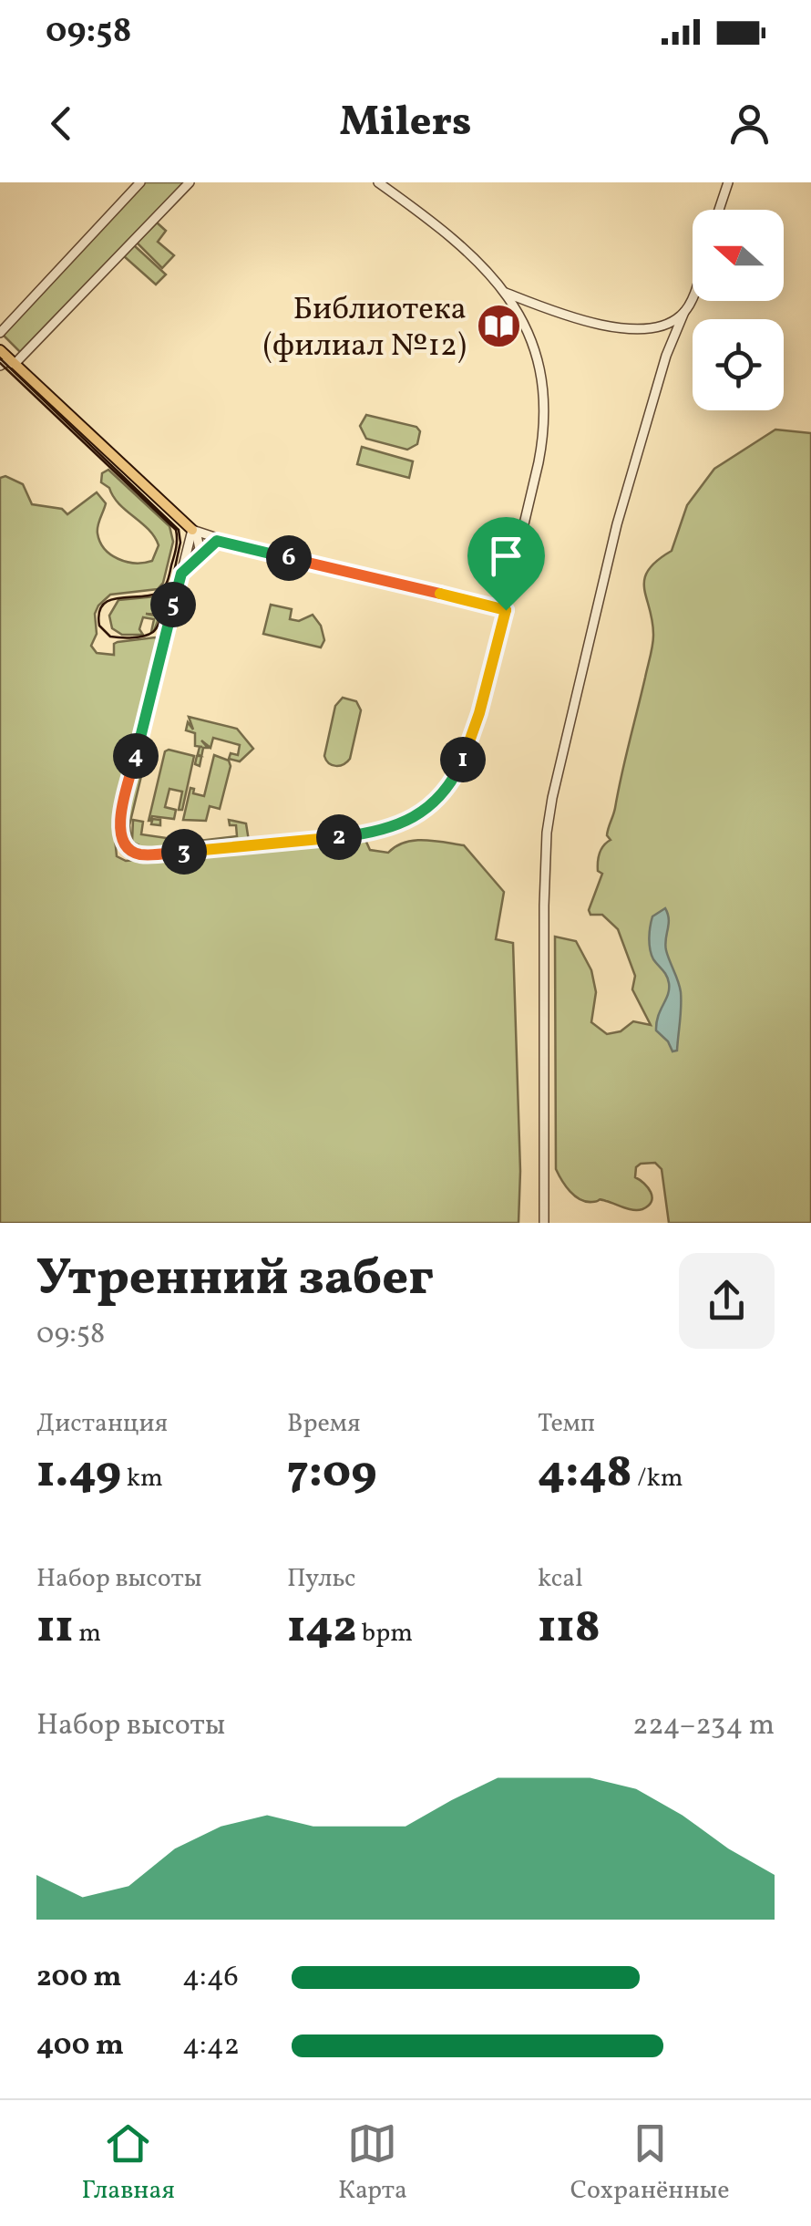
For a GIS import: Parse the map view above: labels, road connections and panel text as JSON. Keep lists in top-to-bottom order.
{
  "places": {
    "library": ["Библиотека (филиал №12)"]
  },
  "north": "left",
  "page": {
    "status": "09:58",
    "header": "Milers",
    "pins": [
      "6",
      "5",
      "4",
      "1",
      "2",
      "3"
    ],
    "heading": ["Утренний забег", "09:58"],
    "stats": [
      ["Дистанция", "1.49 km"],
      ["Время", "7:09"],
      ["Темп", "4:48 /km"],
      ["Набор высоты", "11 m"],
      ["Пульс", "142 bpm"],
      ["kcal", "118"]
    ],
    "chart": ["Набор высоты", "224–234 m"],
    "list": [
      {
        "name": "200 m",
        "note": "4:46"
      },
      {
        "name": "400 m",
        "note": "4:42"
      }
    ],
    "tabs": ["Главная", "Карта", "Сохранённые"]
  }
}
